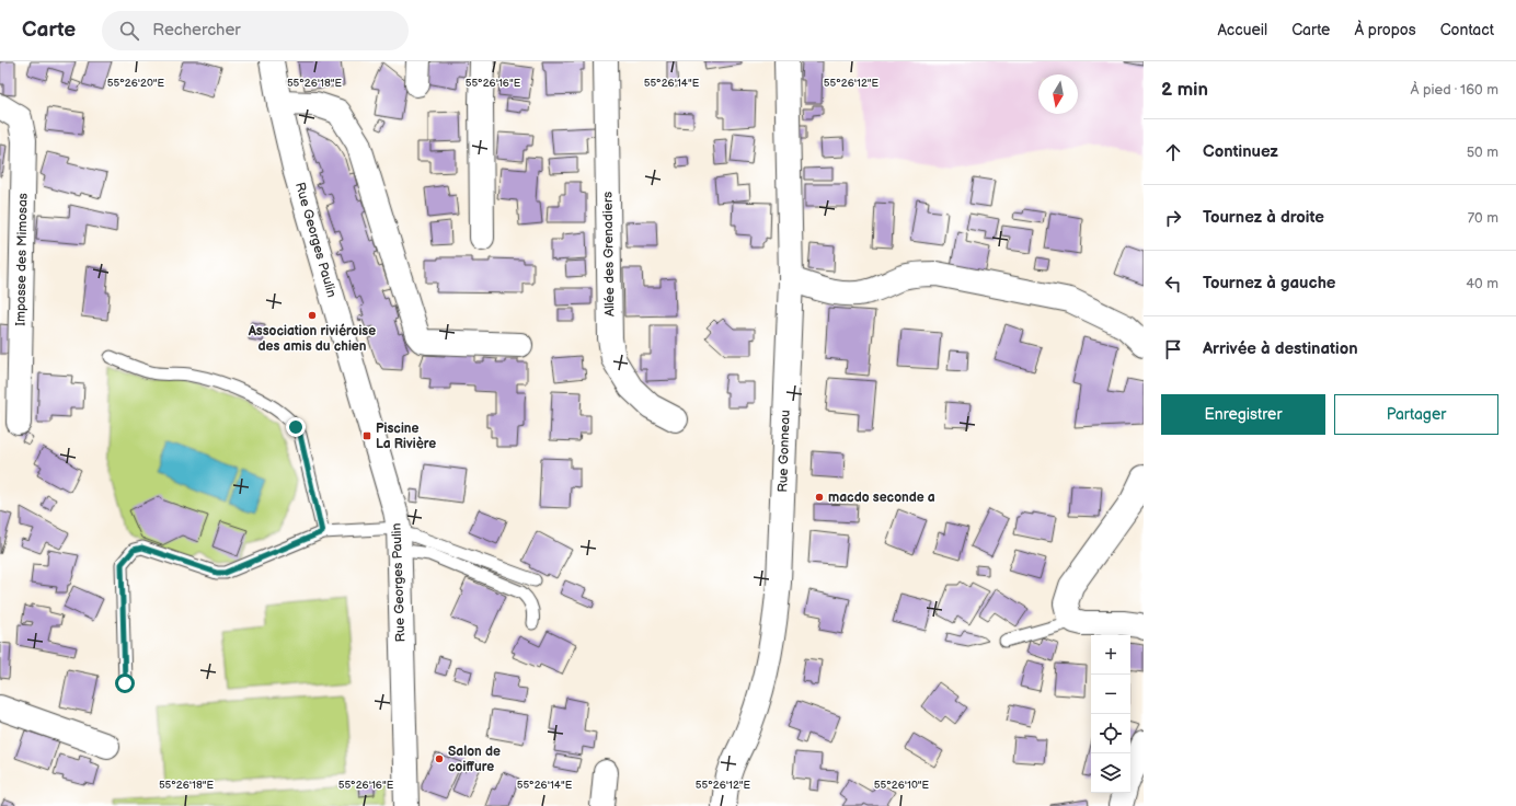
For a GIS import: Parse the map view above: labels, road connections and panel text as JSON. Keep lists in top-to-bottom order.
{
  "streets": {
    "street": [
      "Rue Georges Paulin",
      "Allée des Grenadiers",
      "Impasse des Mimosas",
      "Rue Gonneau"
    ]
  },
  "places": {
    "other": ["Association riviéroise des amis du chien", "macdo seconde a", "Salon de coiffure"],
    "transit": ["Piscine La Rivière"]
  },
  "north": "bottom",
  "page": {
    "header": "Carte",
    "search": "Rechercher",
    "nav": [
      "Accueil",
      "Carte",
      "À propos",
      "Contact"
    ],
    "heading": ["2 min", "À pied · 160 m"],
    "list": [
      ["Continuez", "50 m"],
      ["Tournez à droite", "70 m"],
      ["Tournez à gauche", "40 m"],
      "Arrivée à destination"
    ],
    "buttons": ["Enregistrer", "Partager"],
    "map_buttons": ["+", "−"]
  },
  "coordinates": [
    "55°26'20\"E",
    "55°26'18\"E",
    "55°26'16\"E",
    "55°26'14\"E",
    "55°26'12\"E",
    "55°26'10\"E"
  ]
}
